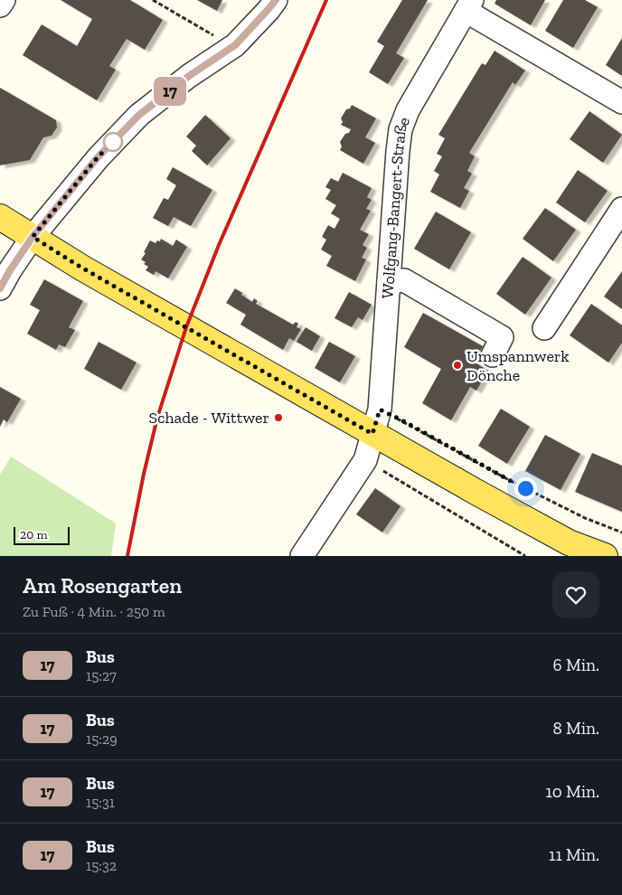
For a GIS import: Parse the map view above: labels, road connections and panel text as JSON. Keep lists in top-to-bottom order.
{
  "streets": {
    "street": ["Wolfgang-Bangert-Straße"]
  },
  "places": ["Umspannwerk Dönche", "Schade - Wittwer"],
  "lines": ["bus line 17"],
  "scale_bar": "20 m",
  "page": {
    "on_map": "17",
    "scale": "20 m",
    "heading": ["Am Rosengarten", "Zu Fuß · 4 Min. · 250 m"],
    "list": [
      {
        "mark": "17",
        "name": "Bus",
        "note": "15:27",
        "value": "6 Min."
      },
      {
        "mark": "17",
        "name": "Bus",
        "note": "15:29",
        "value": "8 Min."
      },
      {
        "mark": "17",
        "name": "Bus",
        "note": "15:31",
        "value": "10 Min."
      },
      {
        "mark": "17",
        "name": "Bus",
        "note": "15:32",
        "value": "11 Min."
      }
    ]
  }
}
